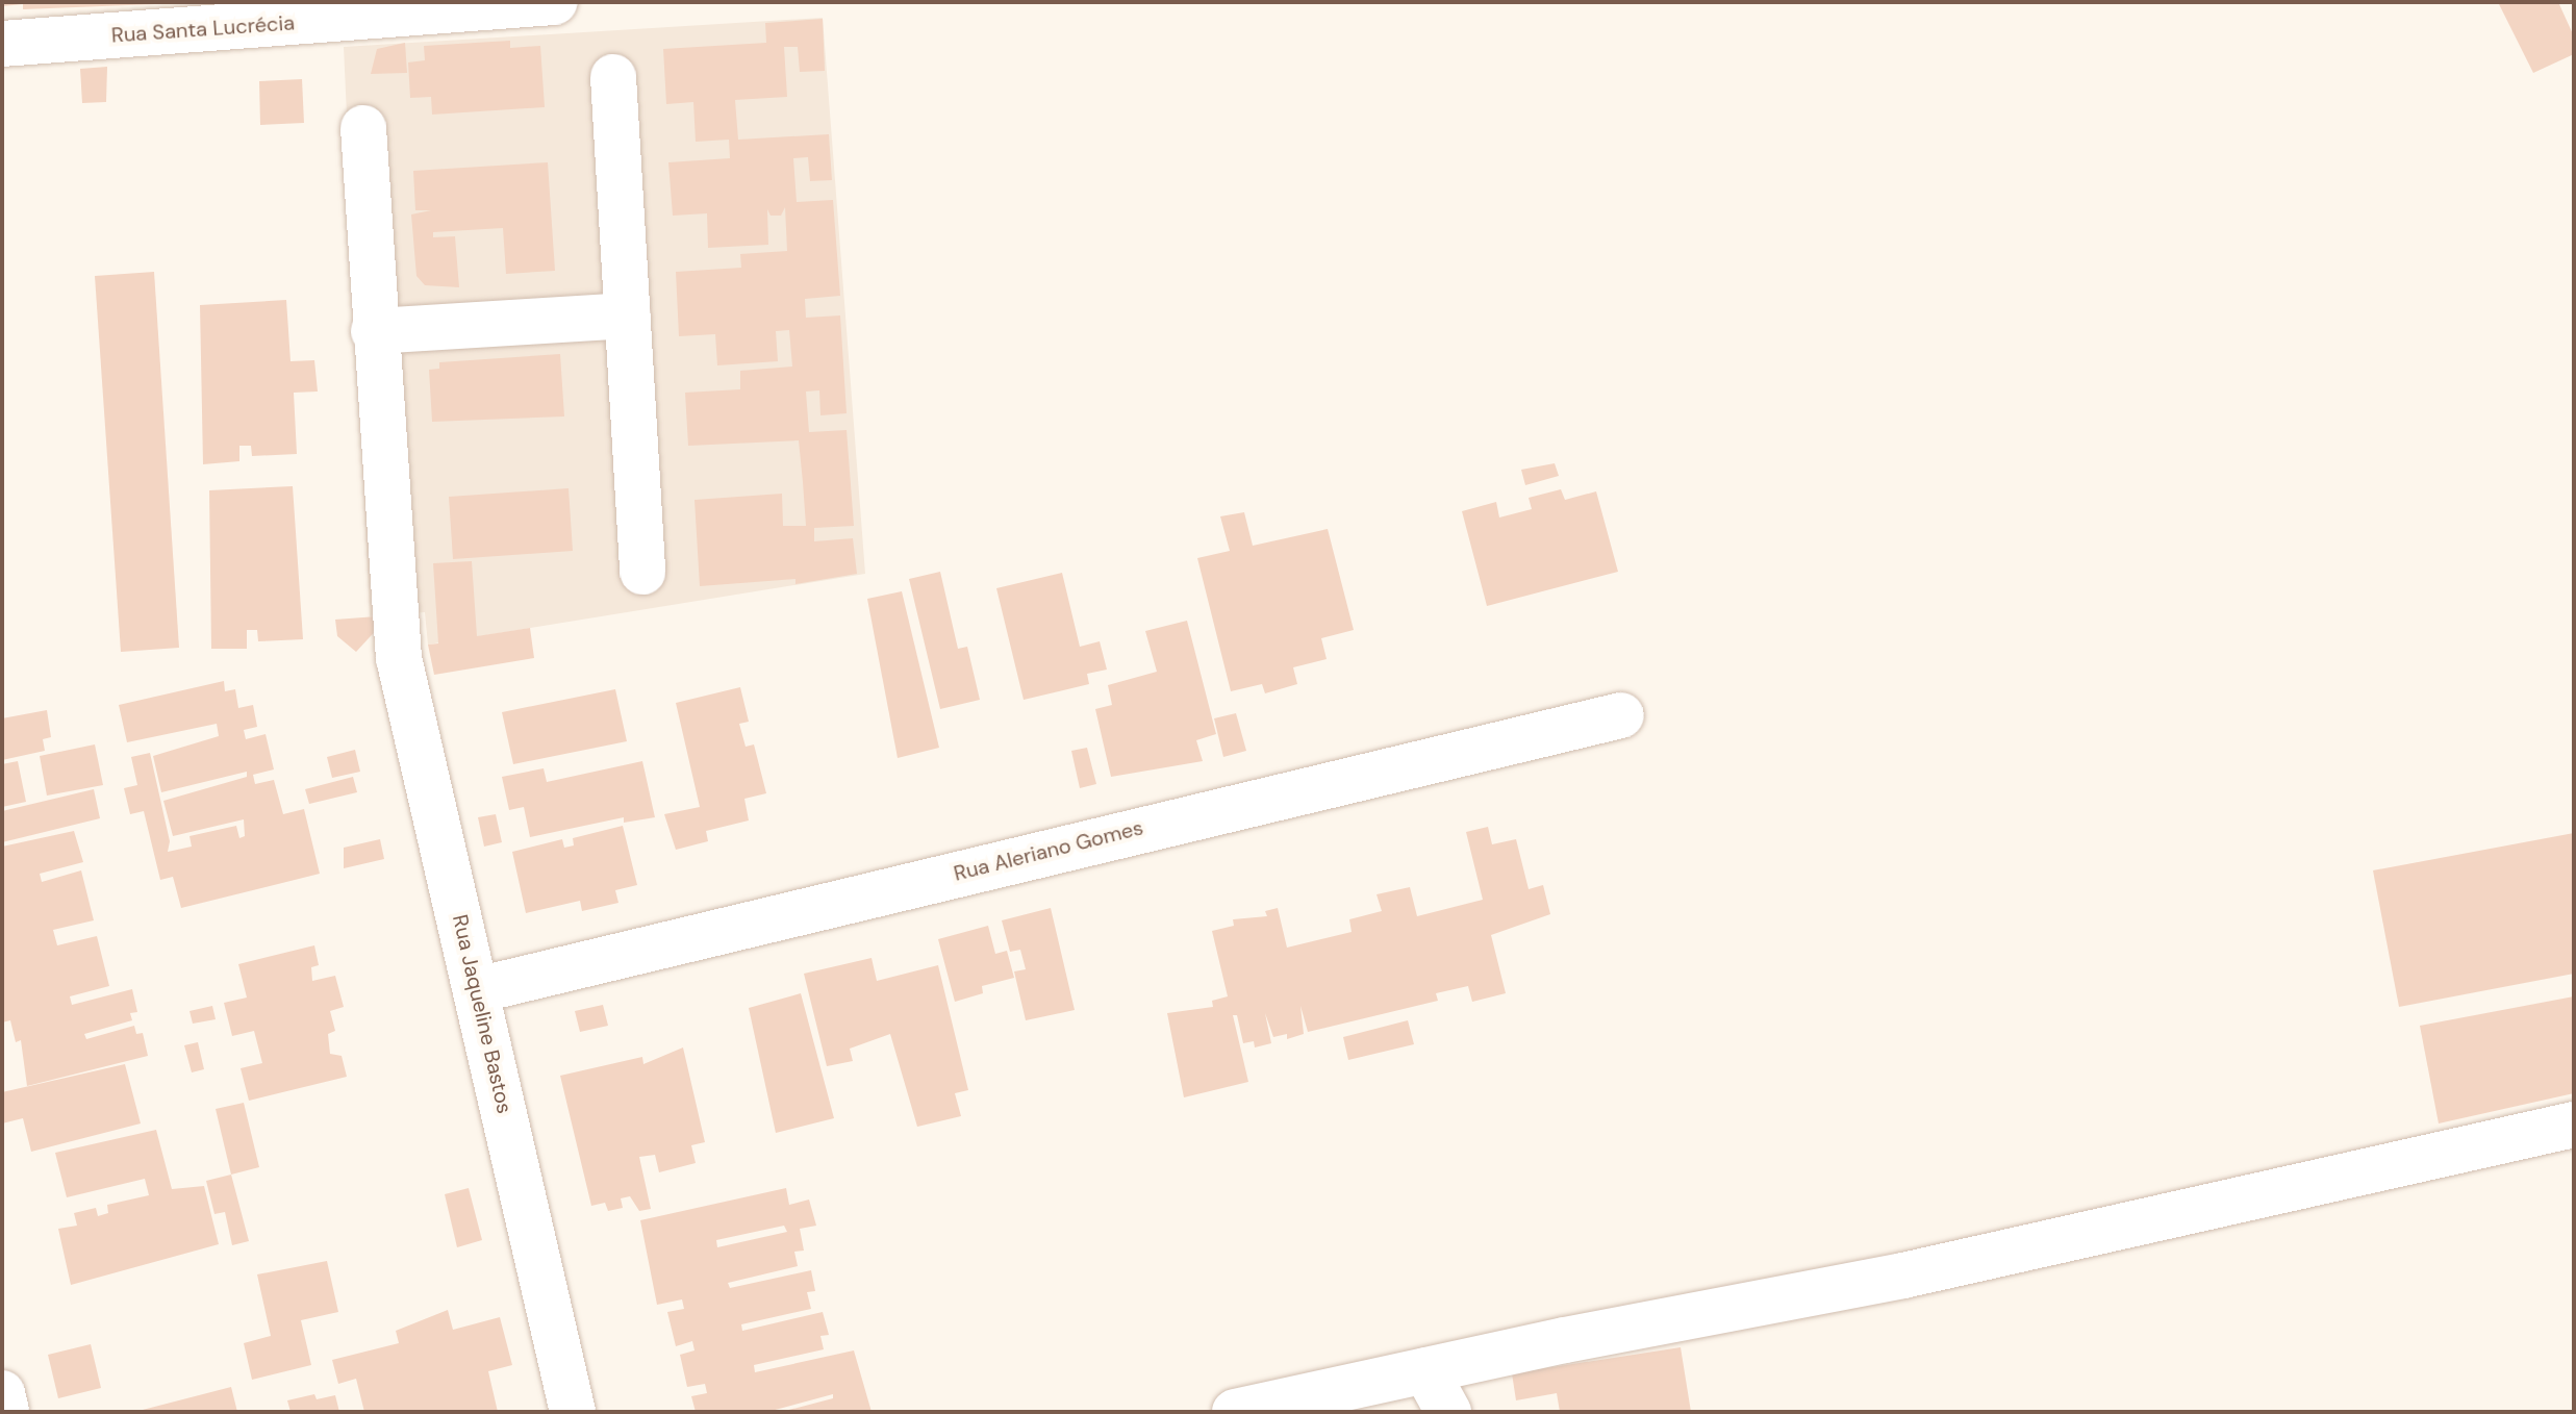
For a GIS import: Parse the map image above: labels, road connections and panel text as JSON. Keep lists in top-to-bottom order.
{
  "streets": {
    "street": ["Rua Santa Lucrécia", "Rua Aleriano Gomes", "Rua Jaqueline Bastos"]
  },
  "crossings": [
    ["Rua Aleriano Gomes", "Rua Jaqueline Bastos"]
  ]
}
